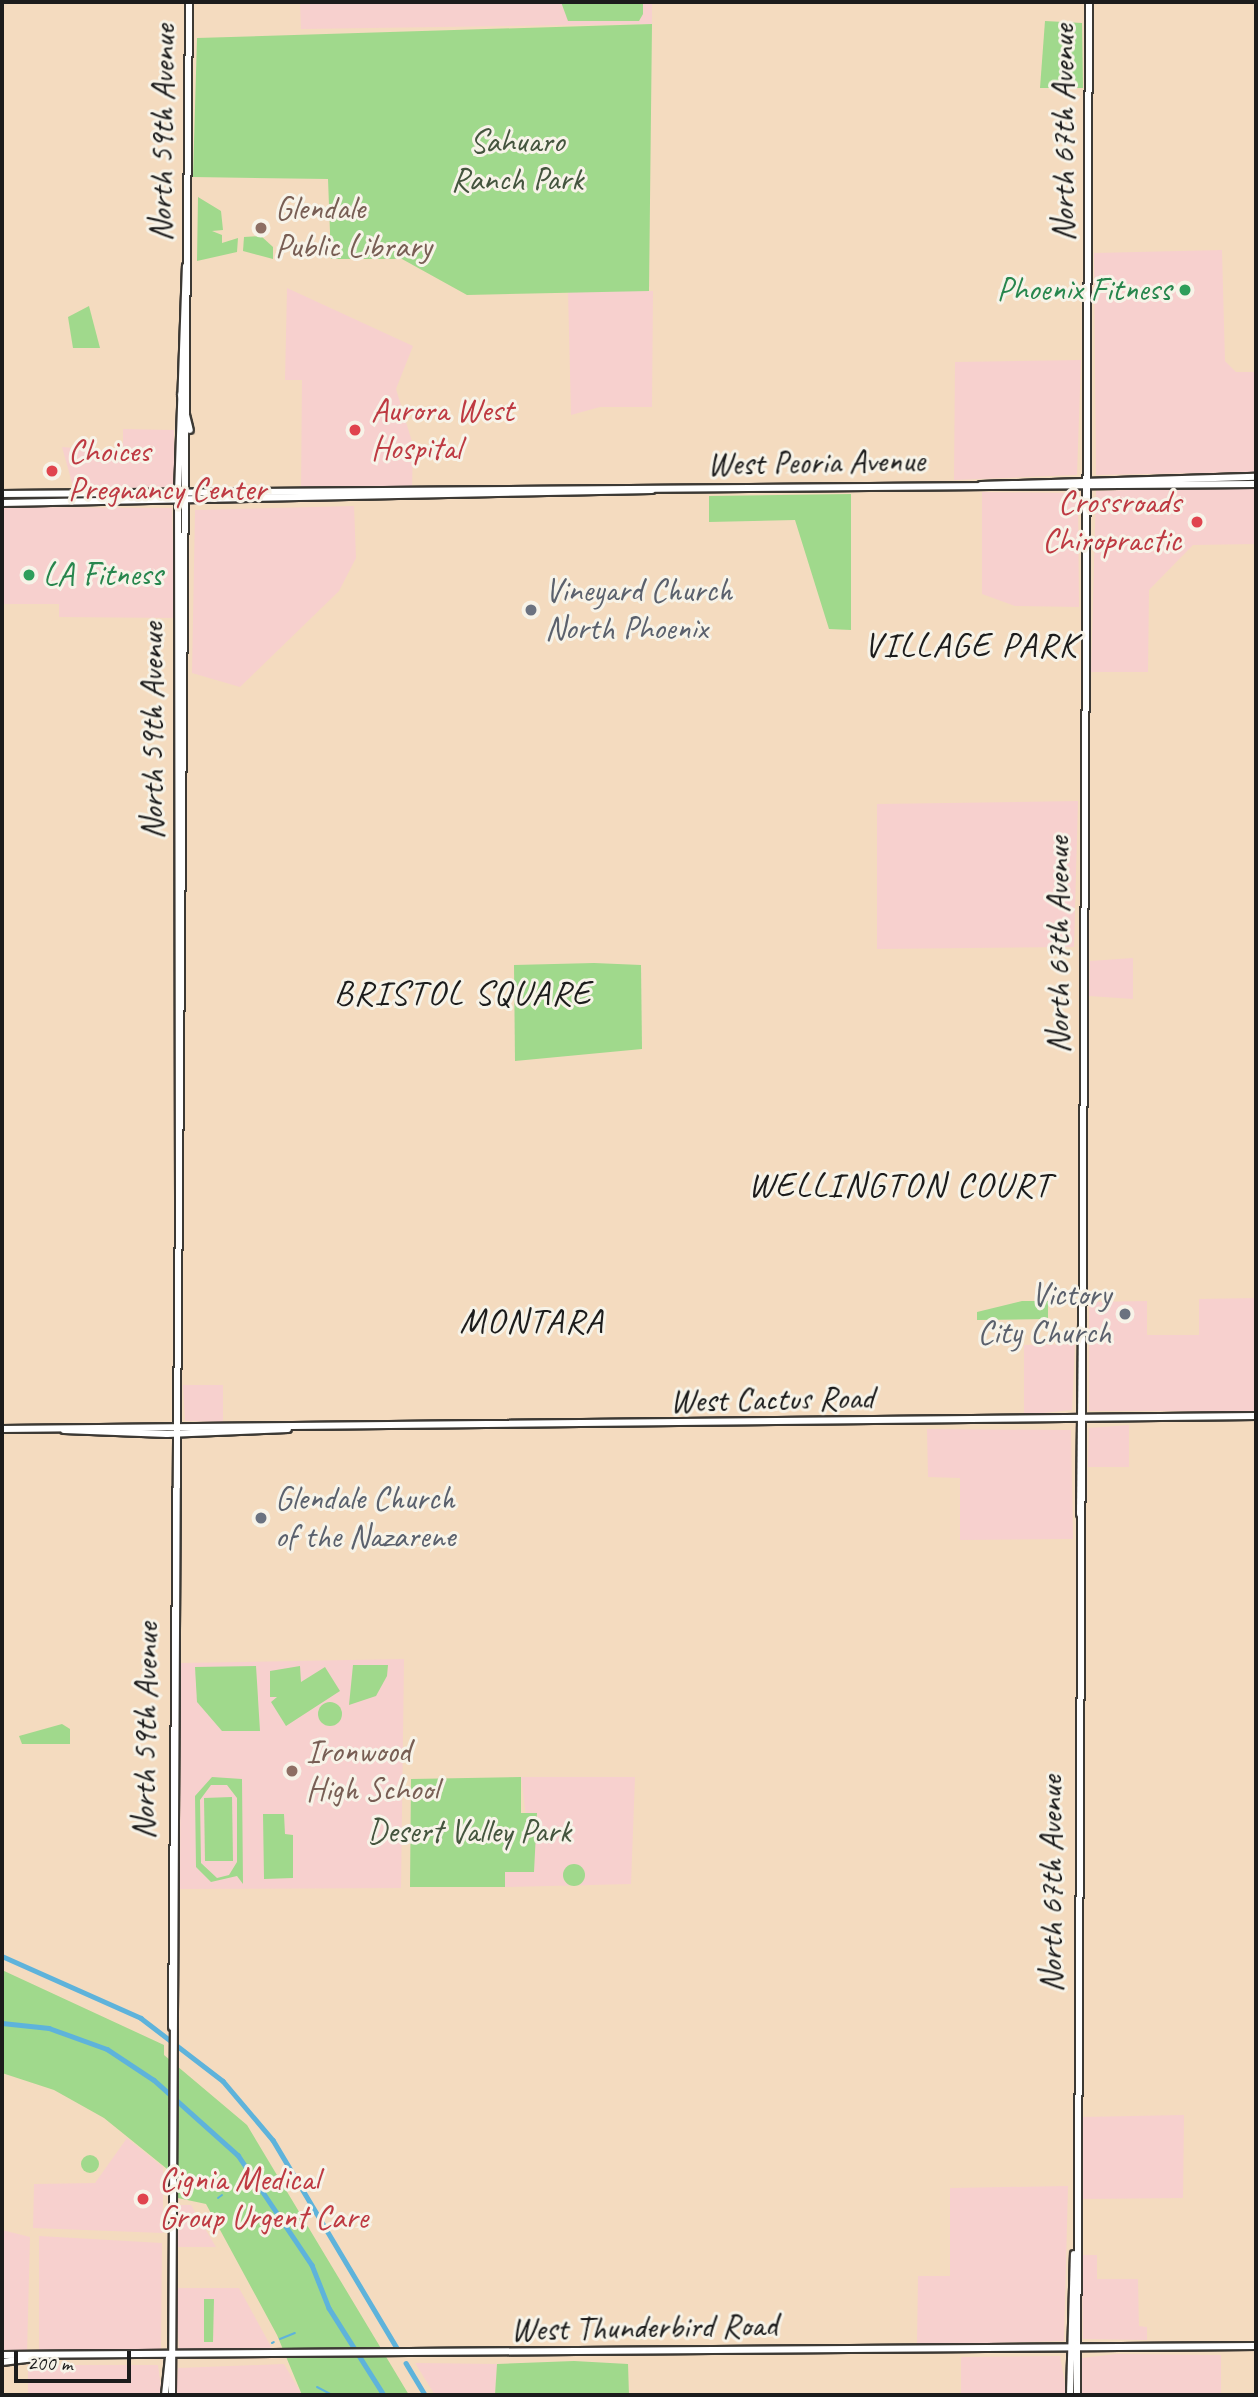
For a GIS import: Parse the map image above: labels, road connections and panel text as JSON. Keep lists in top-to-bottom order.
{
  "streets": {
    "main road": [
      "North 59th Avenue",
      "North 67th Avenue",
      "West Peoria Avenue",
      "West Cactus Road",
      "West Thunderbird Road"
    ]
  },
  "crossings": [
    ["North 59th Avenue", "West Peoria Avenue"],
    ["North 59th Avenue", "West Cactus Road"],
    ["North 59th Avenue", "West Thunderbird Road"],
    ["North 67th Avenue", "West Peoria Avenue"],
    ["North 67th Avenue", "West Cactus Road"],
    ["North 67th Avenue", "West Thunderbird Road"]
  ],
  "districts": [
    "VILLAGE PARK",
    "BRISTOL SQUARE",
    "WELLINGTON COURT",
    "MONTARA"
  ],
  "parks": ["Sahuaro Ranch Park", "Desert Valley Park"],
  "places": [
    "Glendale Public Library",
    "Phoenix Fitness",
    "Aurora West Hospital",
    "Choices Pregnancy Center",
    "Crossroads Chiropractic",
    "LA Fitness",
    "Vineyard Church North Phoenix",
    "Victory City Church",
    "Glendale Church of the Nazarene",
    "Ironwood High School",
    "Cignia Medical Group Urgent Care"
  ],
  "scale_bar": "200 m"
}
